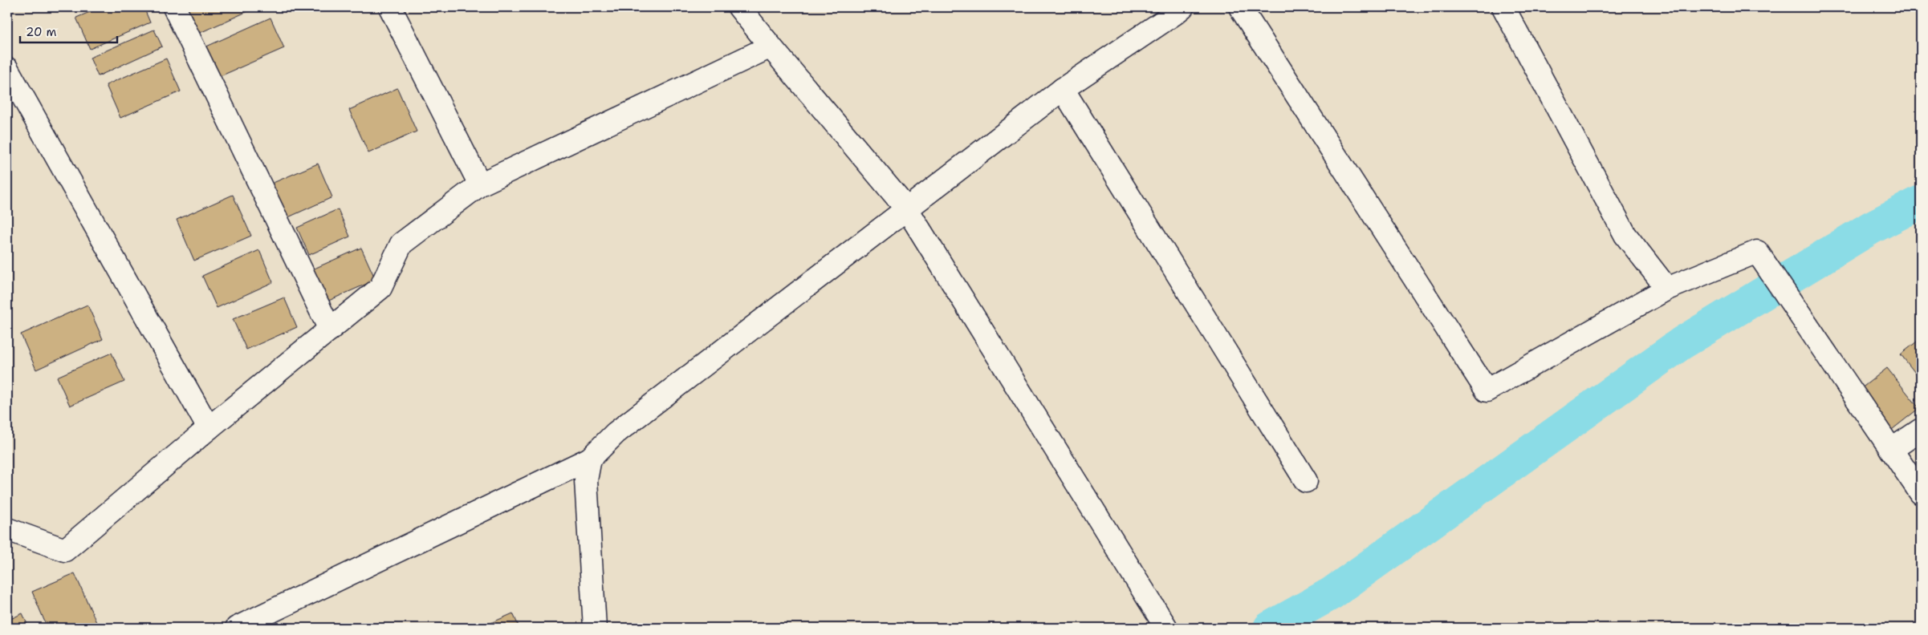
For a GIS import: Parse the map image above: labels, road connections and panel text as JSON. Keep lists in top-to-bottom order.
{
  "scale_bar": "20 m"
}
